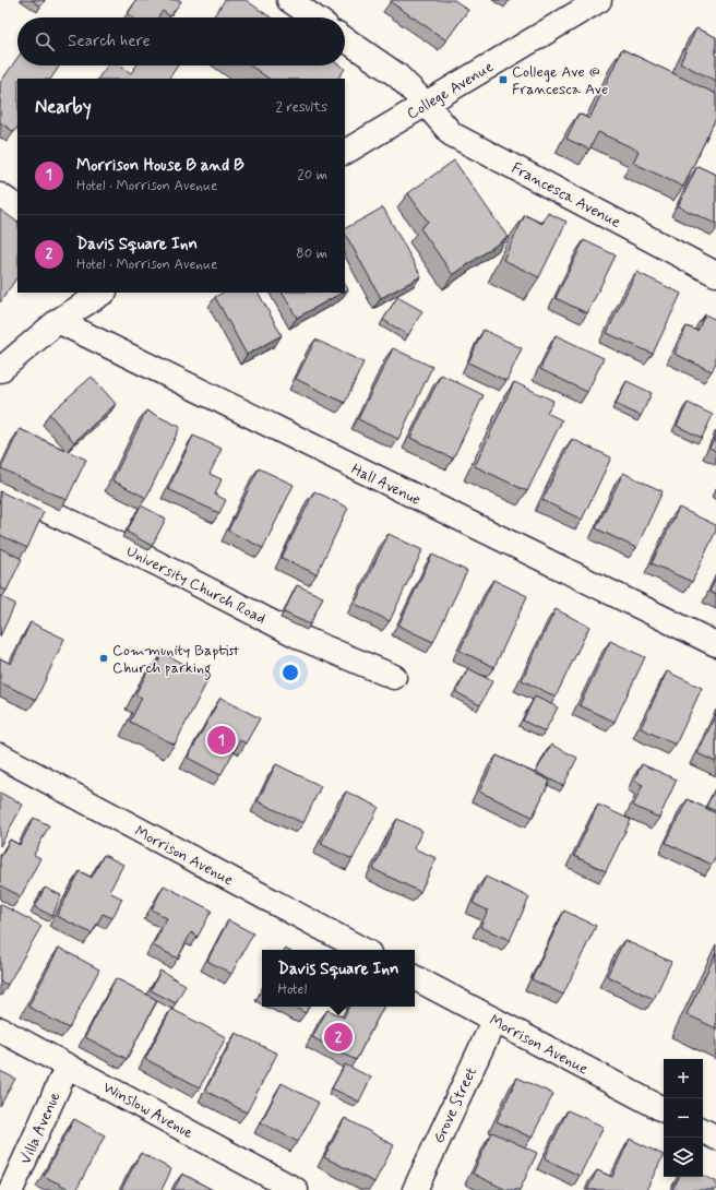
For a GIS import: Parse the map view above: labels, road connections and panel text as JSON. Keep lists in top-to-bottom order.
{
  "streets": {
    "street": [
      "College Avenue",
      "Francesca Avenue",
      "Hall Avenue",
      "University Church Road",
      "Morrison Avenue",
      "Grove Street",
      "Winslow Avenue",
      "Villa Avenue"
    ]
  },
  "crossings": [
    ["College Avenue", "Francesca Avenue"],
    ["Morrison Avenue", "Grove Street"],
    ["Winslow Avenue", "Villa Avenue"]
  ],
  "places": {
    "transit": ["College Ave @ Francesca Ave"],
    "other": ["Community Baptist Church parking"]
  },
  "page": {
    "search": "Search here",
    "heading": ["Nearby", "2 results"],
    "list": [
      {
        "mark": "1",
        "name": "Morrison House B and B",
        "note": "Hotel · Morrison Avenue",
        "value": "20 m"
      },
      {
        "mark": "2",
        "name": "Davis Square Inn",
        "note": "Hotel · Morrison Avenue",
        "value": "80 m"
      }
    ],
    "pins": ["1", "2"],
    "popup": ["Davis Square Inn", "Hotel"],
    "map_buttons": ["+", "−"]
  }
}
